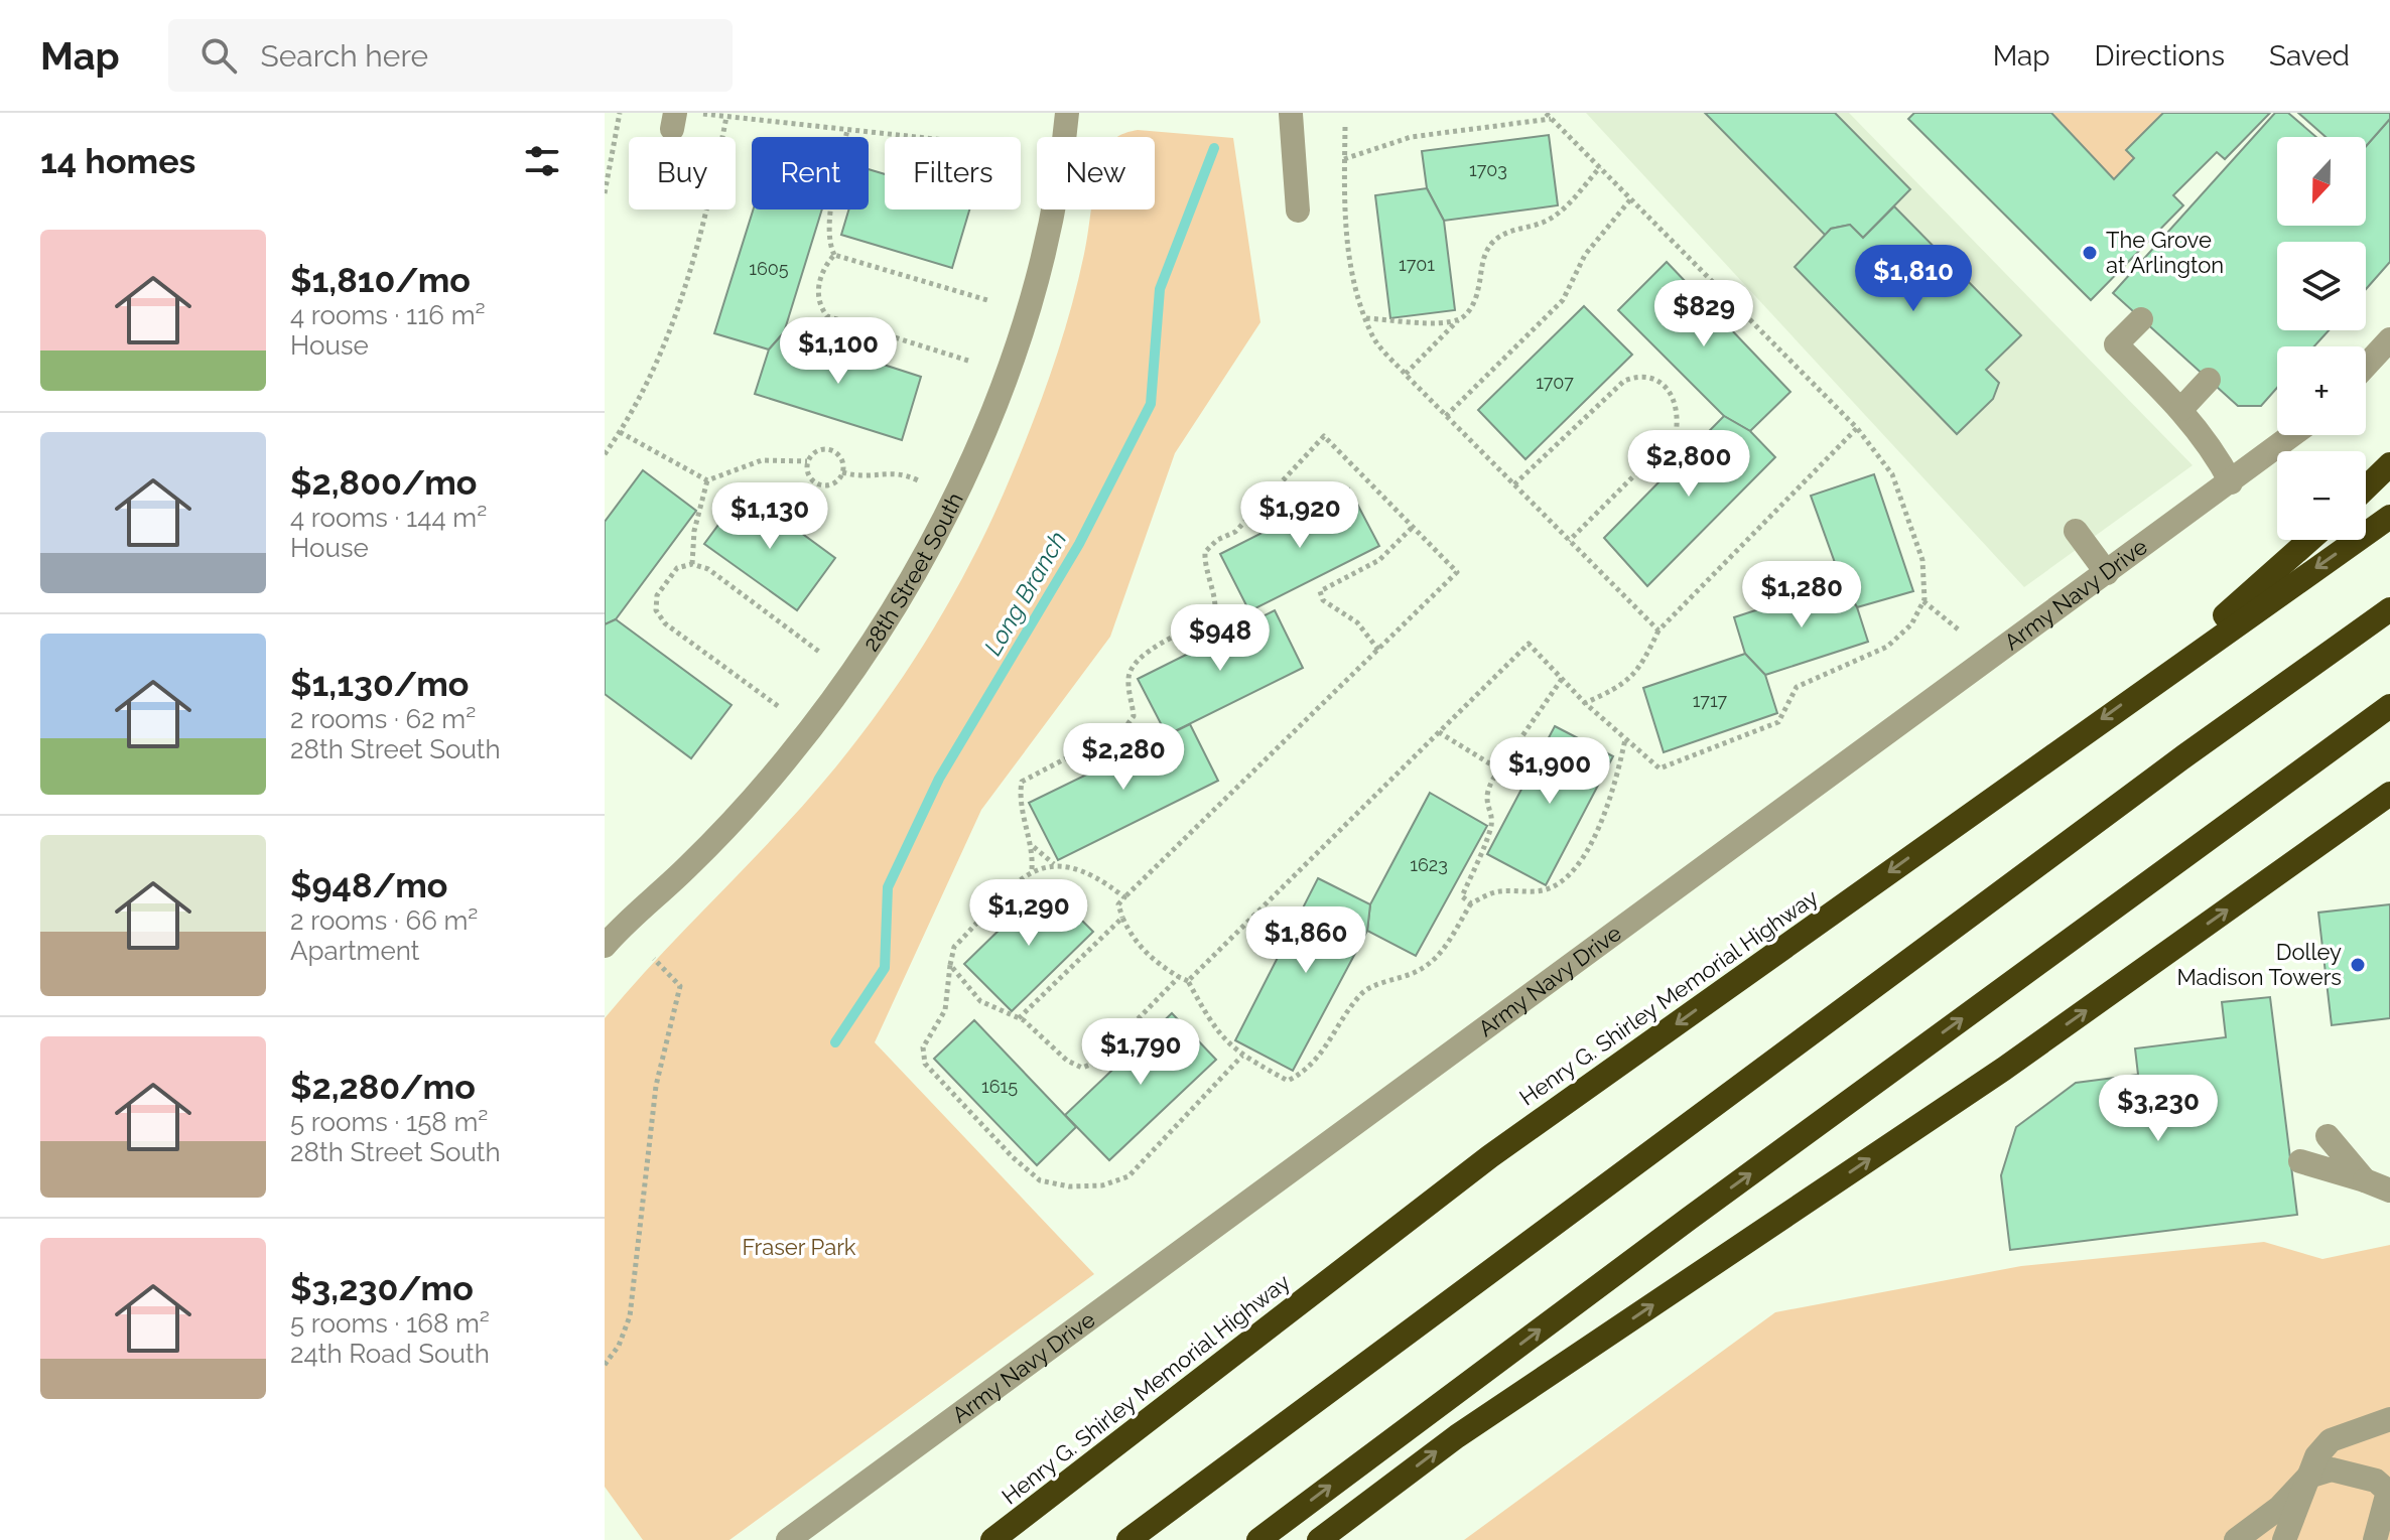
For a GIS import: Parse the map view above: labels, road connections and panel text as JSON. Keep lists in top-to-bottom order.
{
  "streets": {
    "highway": ["Henry G. Shirley Memorial Highway"],
    "street": ["28th Street South", "Army Navy Drive"]
  },
  "water": ["Long Branch"],
  "parks": ["Fraser Park"],
  "places": ["The Grove at Arlington", "Dolley Madison Towers"],
  "house_numbers": [
    "1703",
    "1701",
    "1605",
    "1707",
    "1717",
    "1623",
    "1615"
  ],
  "north": "bottom",
  "page": {
    "header": "Map",
    "search": "Search here",
    "nav": ["Map", "Directions", "Saved"],
    "heading": "14 homes",
    "map_buttons": ["+", "−"],
    "chip": [
      "Buy",
      "Rent",
      "Filters",
      "New"
    ],
    "list": [
      {
        "name": "$1,810/mo",
        "note": "4 rooms · 116 m² · House"
      },
      {
        "name": "$2,800/mo",
        "note": "4 rooms · 144 m² · House"
      },
      {
        "name": "$1,130/mo",
        "note": "2 rooms · 62 m² · 28th Street South"
      },
      {
        "name": "$948/mo",
        "note": "2 rooms · 66 m² · Apartment"
      },
      {
        "name": "$2,280/mo",
        "note": "5 rooms · 158 m² · 28th Street South"
      },
      {
        "name": "$3,230/mo",
        "note": "5 rooms · 168 m² · 24th Road South"
      }
    ],
    "price": [
      "$1,810",
      "$829",
      "$1,100",
      "$2,800",
      "$1,920",
      "$1,130",
      "$1,280",
      "$948",
      "$2,280",
      "$1,900",
      "$1,290",
      "$1,860",
      "$1,790",
      "$3,230"
    ]
  }
}
